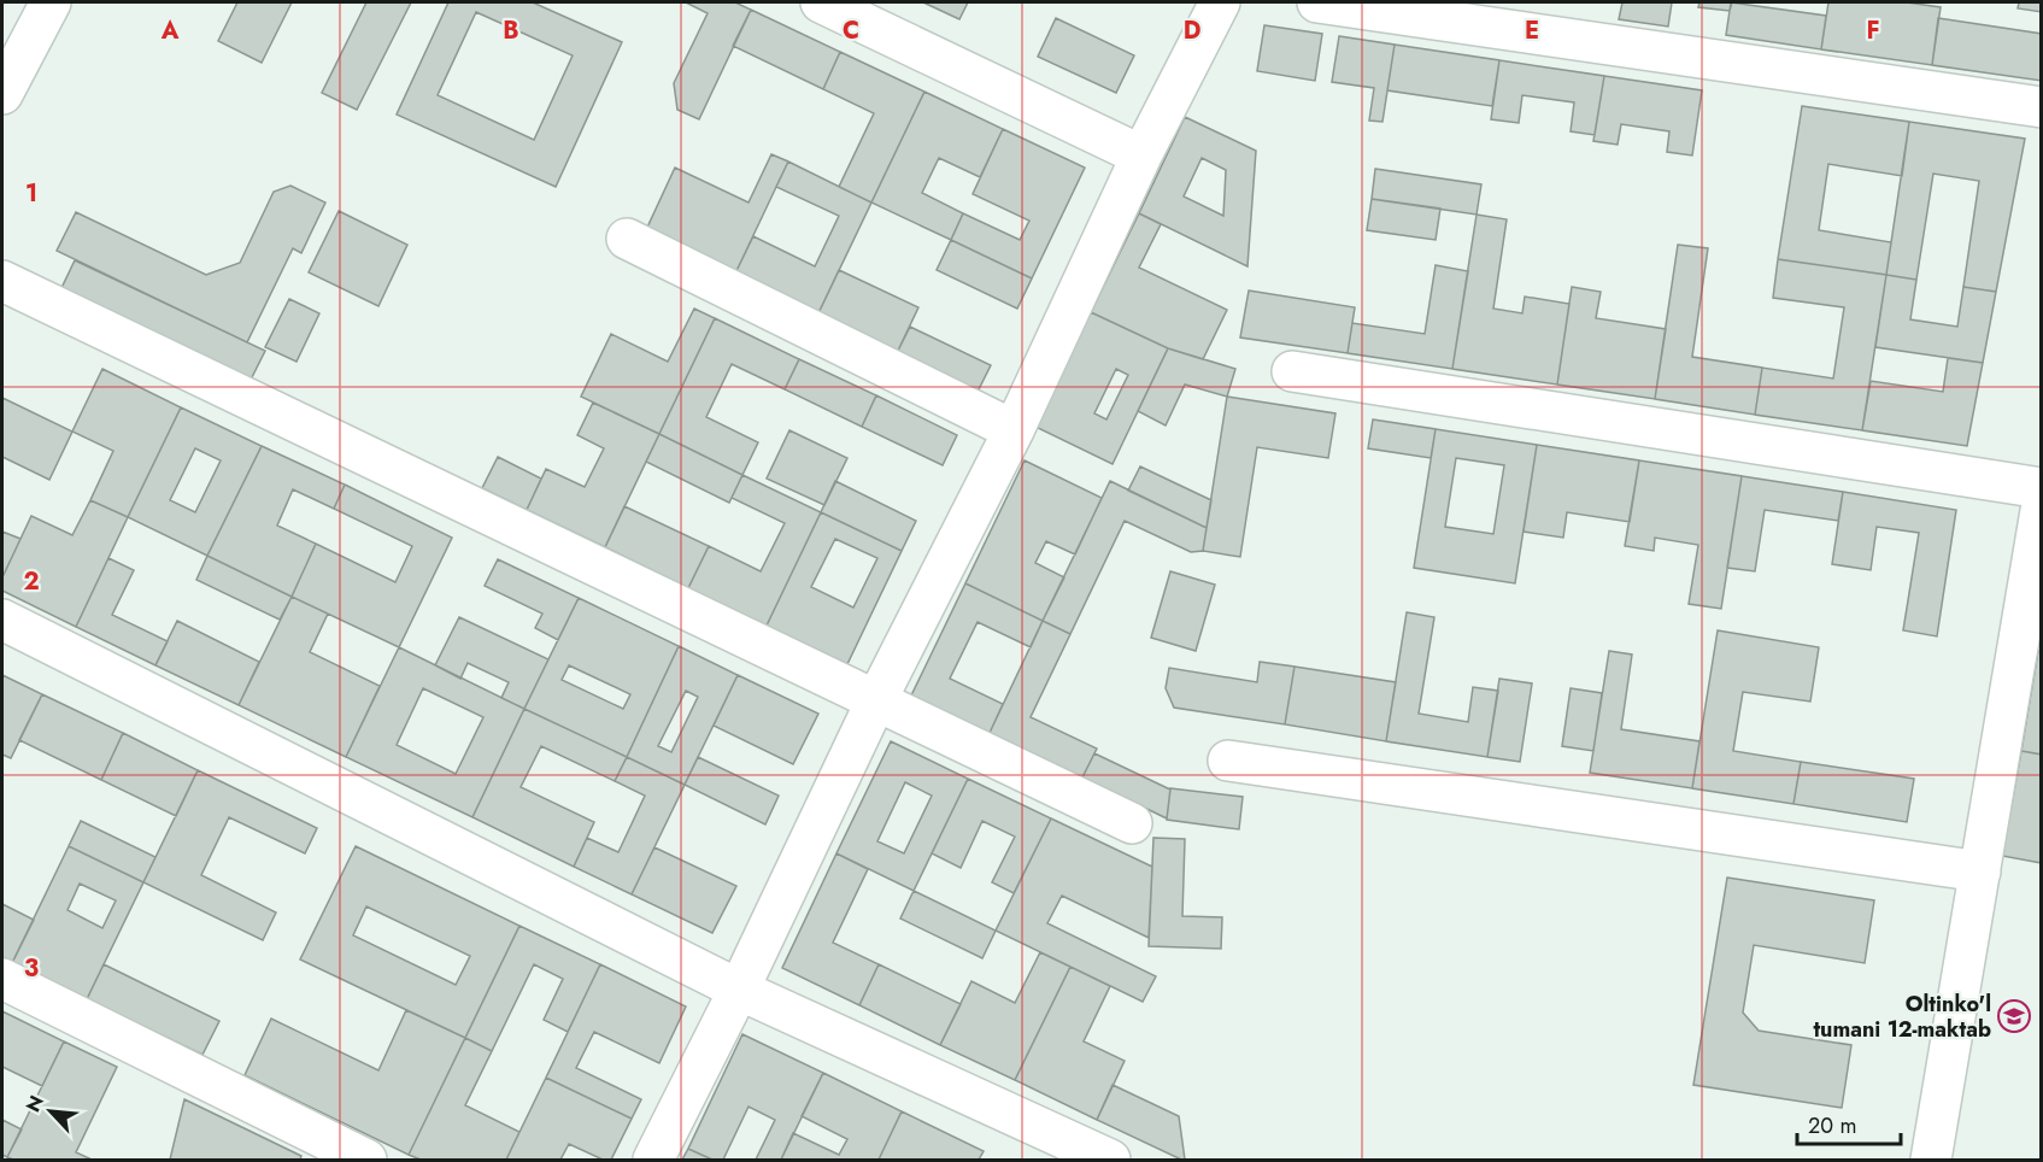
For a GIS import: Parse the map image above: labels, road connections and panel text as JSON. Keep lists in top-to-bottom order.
{
  "places": {
    "school or university": ["Oltinko'l tumani 12-maktab"]
  },
  "scale_bar": "20 m",
  "north": "top left",
  "grid": {
    "columns": [
      "A",
      "B",
      "C",
      "D",
      "E",
      "F"
    ],
    "rows": ["1", "2", "3"]
  }
}
